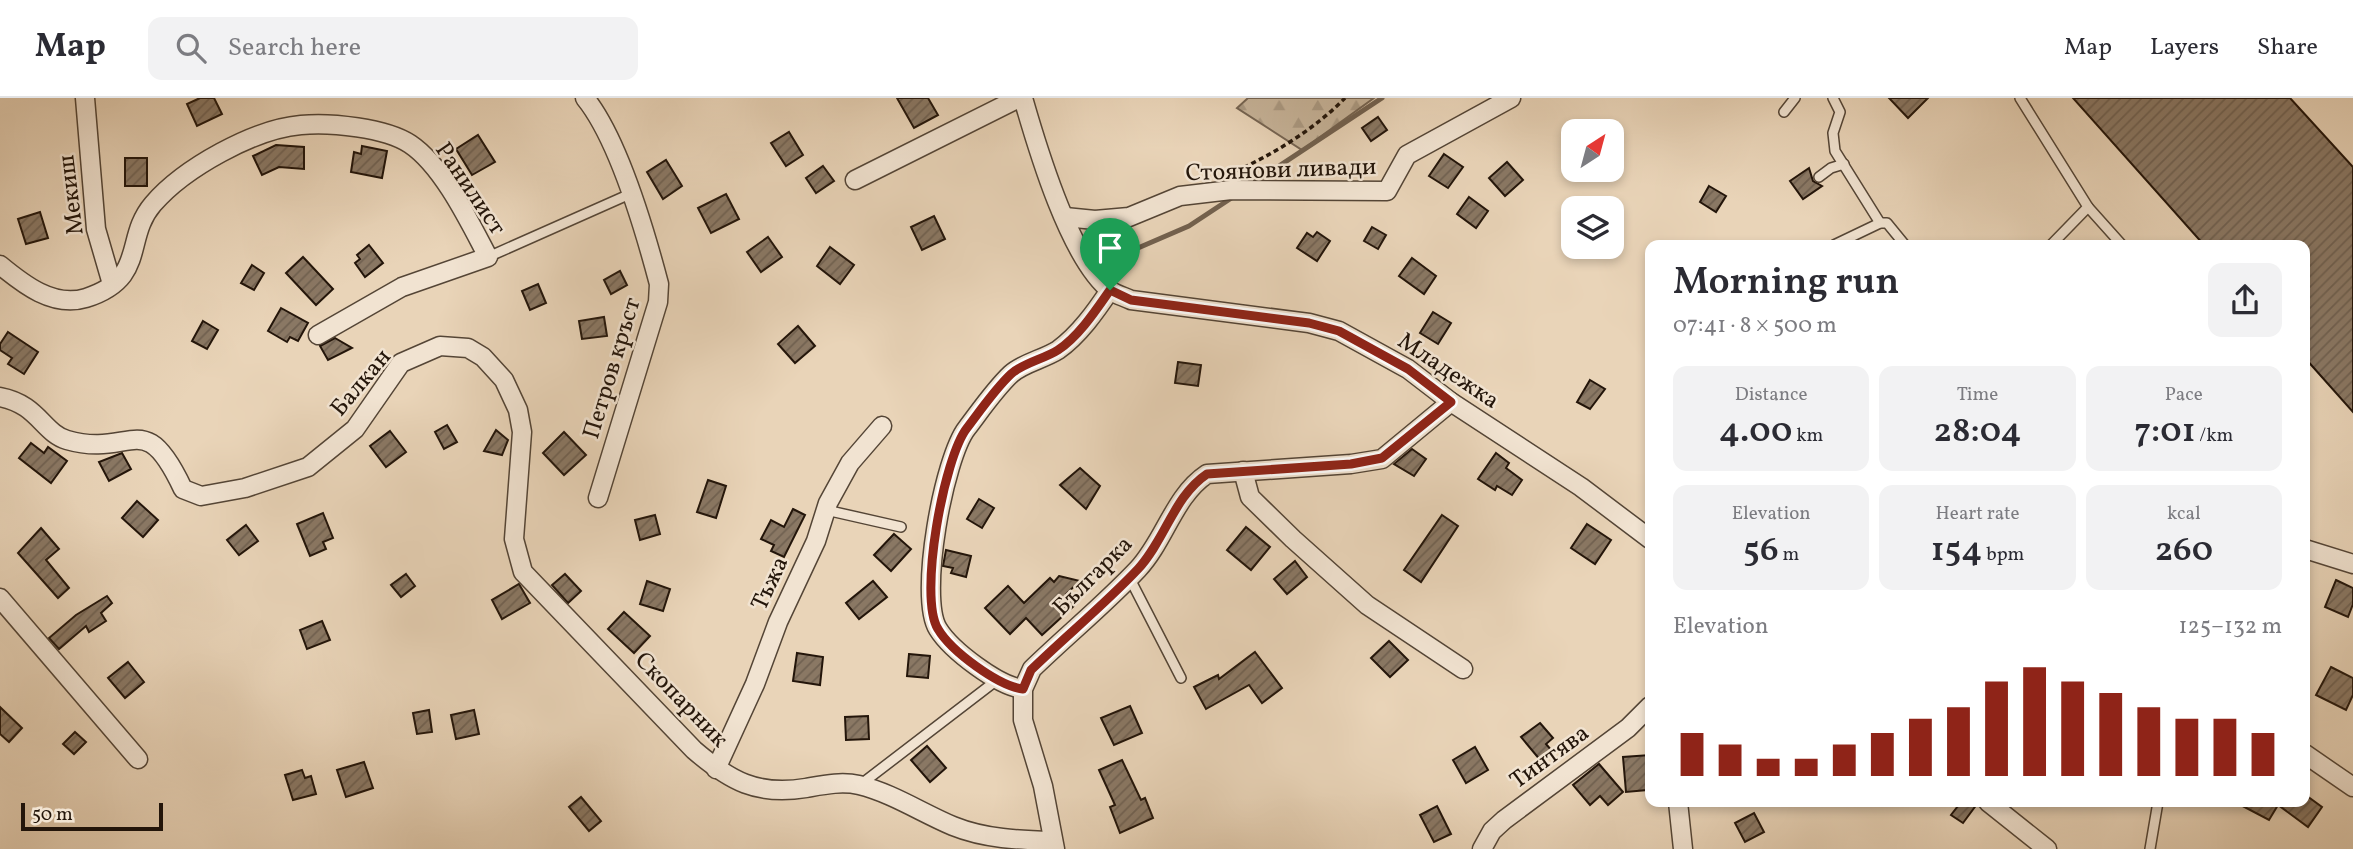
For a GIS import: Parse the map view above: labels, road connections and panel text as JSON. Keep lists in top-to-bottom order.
{
  "streets": {
    "street": [
      "Стоянови ливади",
      "Ранилист",
      "Мекиш",
      "Петров кръст",
      "Младежка",
      "Балкан",
      "Българка",
      "Тъжа",
      "Скопарник",
      "Тинтява"
    ]
  },
  "crossings": [
    ["Ранилист", "Мекиш"],
    ["Младежка", "Българка"],
    ["Балкан", "Скопарник"],
    ["Тъжа", "Скопарник"]
  ],
  "scale_bar": "50 m",
  "north": "top right",
  "page": {
    "header": "Map",
    "search": "Search here",
    "nav": ["Map", "Layers", "Share"],
    "heading": ["Morning run", "07:41 · 8 × 500 m"],
    "stats": [
      ["Distance", "4.00 km"],
      ["Time", "28:04"],
      ["Pace", "7:01 /km"],
      ["Elevation", "56 m"],
      ["Heart rate", "154 bpm"],
      ["kcal", "260"]
    ],
    "chart": ["Elevation", "125–132 m"],
    "scale": "50 m"
  }
}
